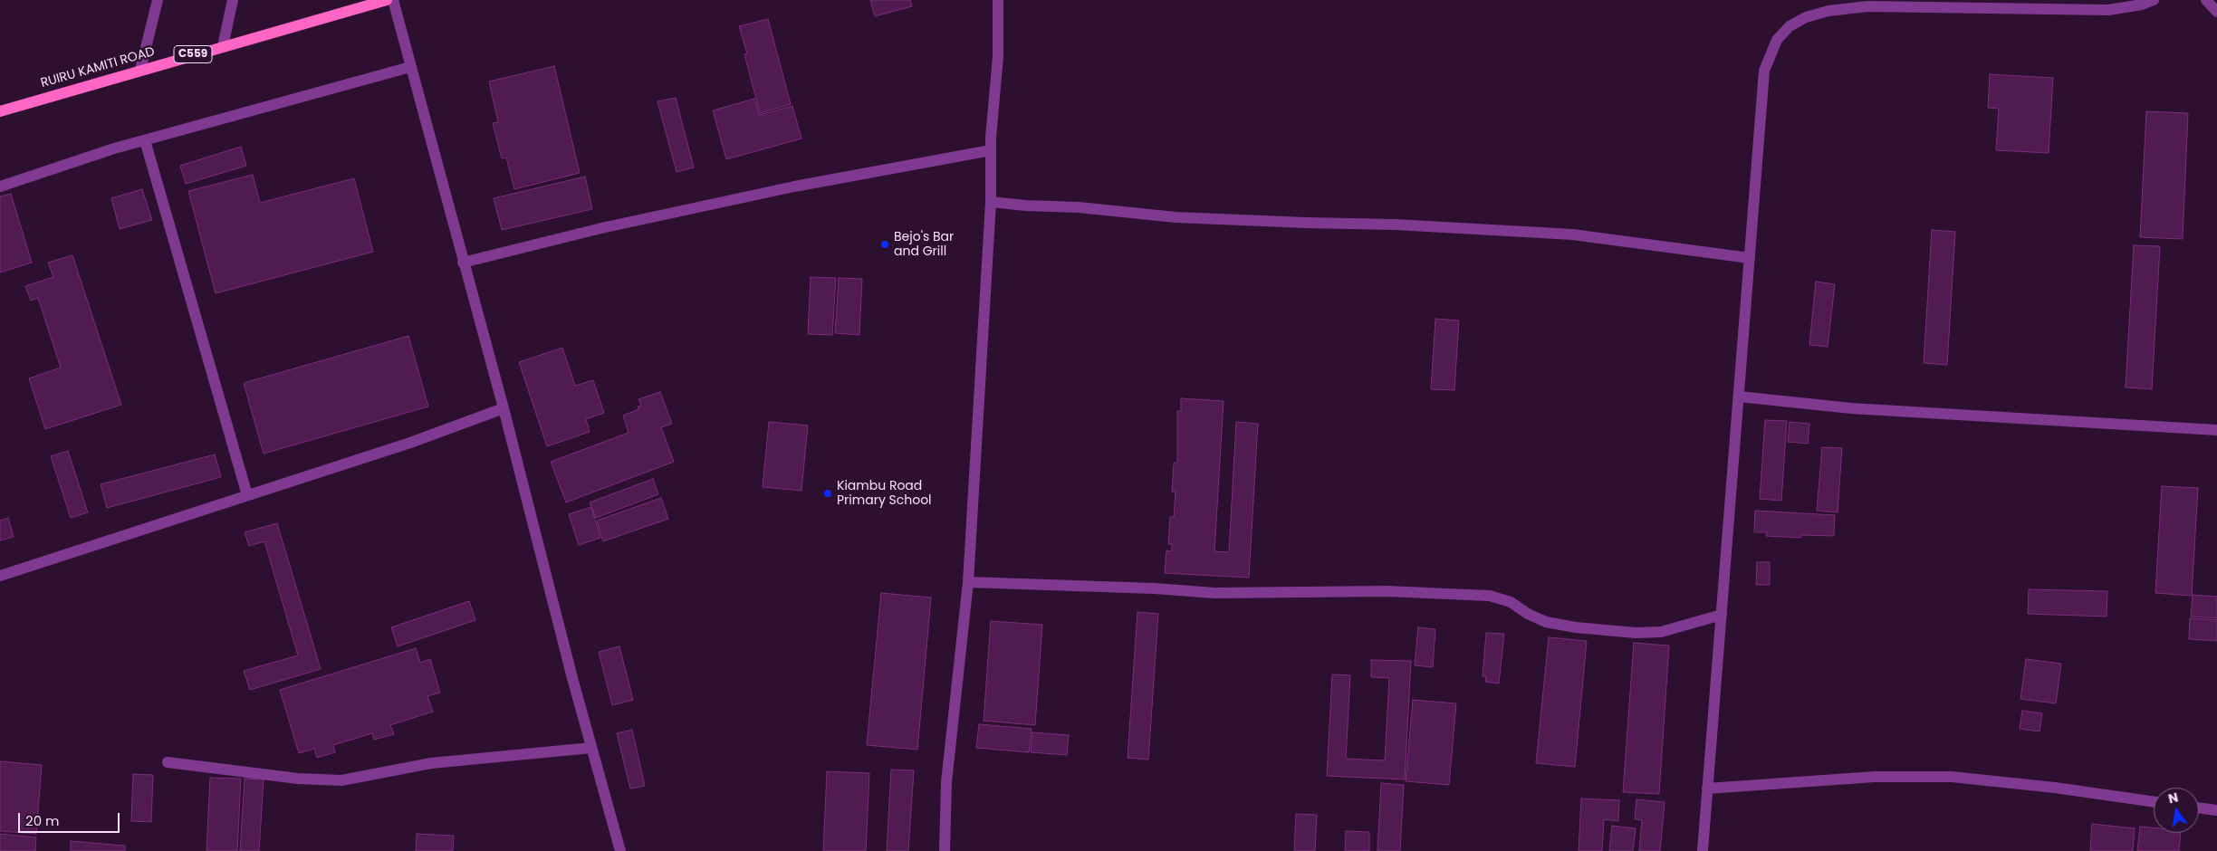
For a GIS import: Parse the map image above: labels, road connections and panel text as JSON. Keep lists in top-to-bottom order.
{
  "streets": {
    "main road": ["C559", "RUIRU KAMITI ROAD"]
  },
  "places": ["Bejo's Bar and Grill", "Kiambu Road Primary School"],
  "scale_bar": "20 m",
  "north": "top"
}
